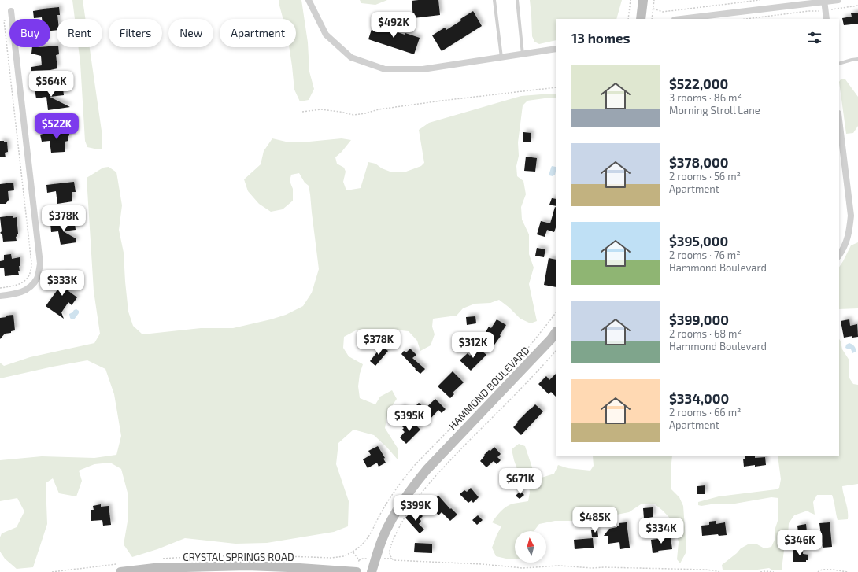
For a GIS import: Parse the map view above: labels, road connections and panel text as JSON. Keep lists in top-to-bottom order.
{
  "streets": {
    "street": ["HAMMOND BOULEVARD", "CRYSTAL SPRINGS ROAD"]
  },
  "north": "top",
  "page": {
    "price": [
      "$492K",
      "$564K",
      "$522K",
      "$378K",
      "$333K",
      "$378K",
      "$312K",
      "$395K",
      "$671K",
      "$399K",
      "$485K",
      "$334K",
      "$346K"
    ],
    "chip": [
      "Buy",
      "Rent",
      "Filters",
      "New",
      "Apartment"
    ],
    "heading": "13 homes",
    "list": [
      {
        "name": "$522,000",
        "note": "3 rooms · 86 m² · Morning Stroll Lane"
      },
      {
        "name": "$378,000",
        "note": "2 rooms · 56 m² · Apartment"
      },
      {
        "name": "$395,000",
        "note": "2 rooms · 76 m² · Hammond Boulevard"
      },
      {
        "name": "$399,000",
        "note": "2 rooms · 68 m² · Hammond Boulevard"
      },
      {
        "name": "$334,000",
        "note": "2 rooms · 66 m² · Apartment"
      }
    ]
  }
}
